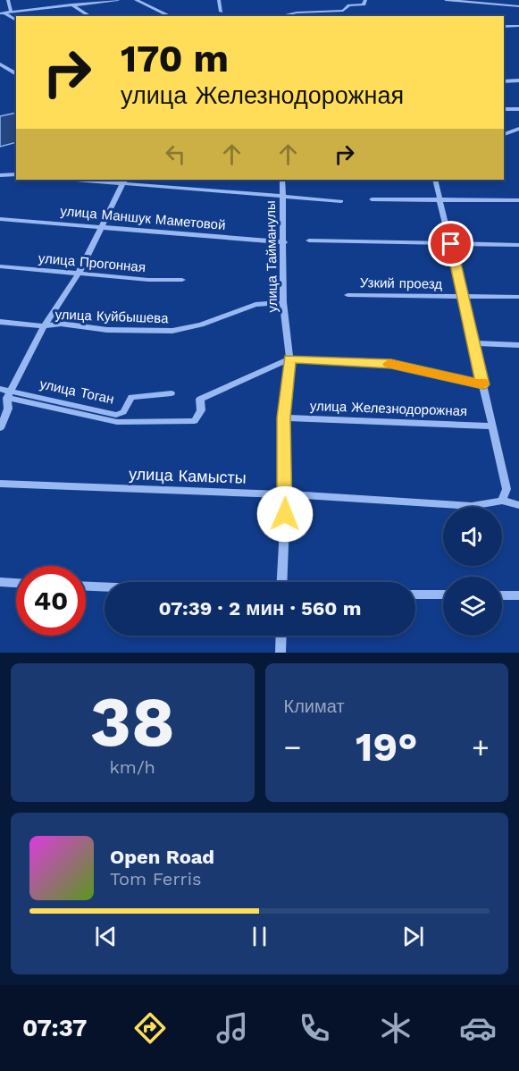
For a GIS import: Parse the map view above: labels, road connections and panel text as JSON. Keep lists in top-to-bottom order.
{
  "streets": {
    "street": [
      "улица Маншук Маметовой",
      "улица Тайманулы",
      "улица Прогонная",
      "Узкий проезд",
      "улица Куйбышева",
      "улица Тоган",
      "улица Железнодорожная",
      "улица Камысты"
    ]
  },
  "crossings": [
    ["улица Маншук Маметовой", "улица Тайманулы"],
    ["улица Тайманулы", "улица Куйбышева"],
    ["улица Тайманулы", "улица Железнодорожная"],
    ["улица Тайманулы", "улица Камысты"]
  ],
  "page": {
    "turn": ["170 m", "улица Железнодорожная"],
    "limit": "40",
    "trip": "07:39 · 2 мин · 560 m",
    "tile": [
      ["38", "km/h"],
      "Климат"
    ],
    "heat": ["−", "19°", "+"],
    "song": ["Open Road", "Tom Ferris"],
    "tabs": "07:37"
  }
}
